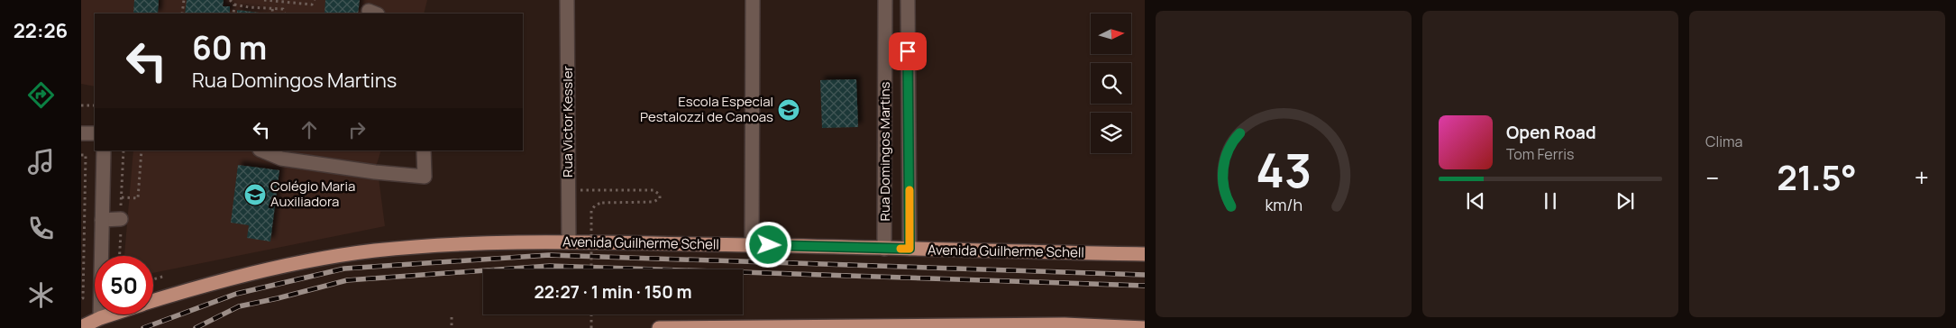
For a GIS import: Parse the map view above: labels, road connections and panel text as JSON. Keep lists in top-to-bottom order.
{
  "streets": {
    "main road": ["Avenida Guilherme Schell"],
    "street": ["Rua Victor Kessler", "Rua Domingos Martins"]
  },
  "crossings": [
    ["Rua Victor Kessler", "Avenida Guilherme Schell"],
    ["Rua Domingos Martins", "Avenida Guilherme Schell"]
  ],
  "places": {
    "school or university": ["Escola Especial Pestalozzi de Canoas", "Colégio Maria Auxiliadora"]
  },
  "north": "right",
  "page": {
    "tabs": "22:26",
    "tile": "Clima",
    "turn": ["60 m", "Rua Domingos Martins"],
    "song": ["Open Road", "Tom Ferris"],
    "heat": ["−", "21.5°", "+"],
    "limit": "50",
    "trip": "22:27 · 1 min · 150 m",
    "gauge": ["43", "km/h"]
  }
}
